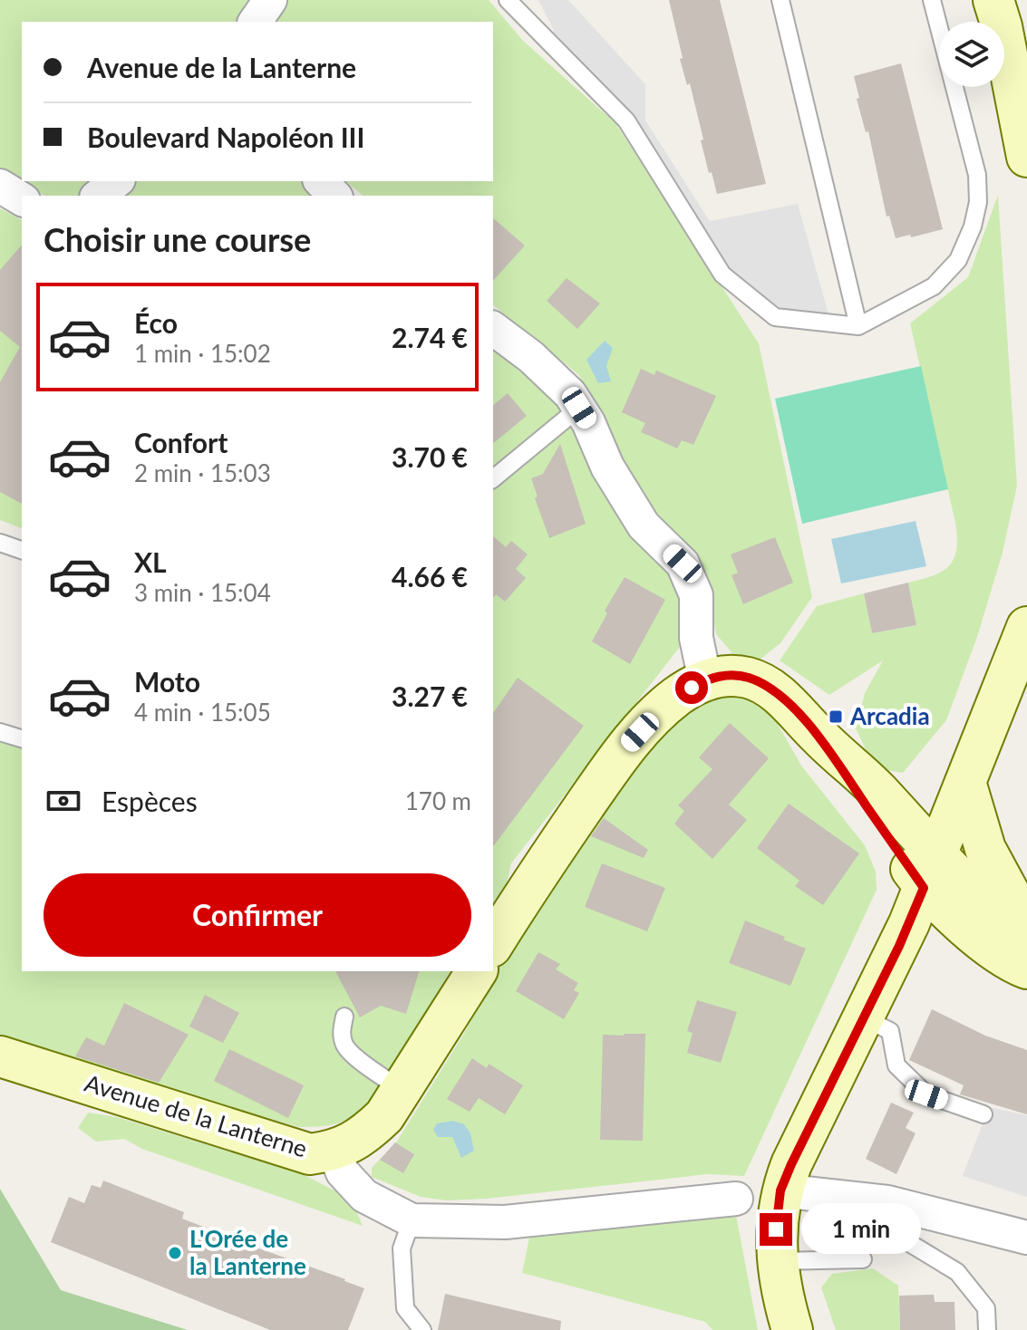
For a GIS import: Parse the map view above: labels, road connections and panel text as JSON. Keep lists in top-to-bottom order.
{
  "streets": {
    "main road": ["Avenue de la Lanterne"]
  },
  "places": {
    "transit": ["Arcadia"],
    "other": ["L'Orée de la Lanterne"]
  },
  "page": {
    "banner": ["Avenue de la Lanterne", "Boulevard Napoléon III"],
    "heading": "Choisir une course",
    "list": [
      {
        "name": "Éco",
        "note": "1 min · 15:02",
        "value": "2.74 €"
      },
      {
        "name": "Confort",
        "note": "2 min · 15:03",
        "value": "3.70 €"
      },
      {
        "name": "XL",
        "note": "3 min · 15:04",
        "value": "4.66 €"
      },
      {
        "name": "Moto",
        "note": "4 min · 15:05",
        "value": "3.27 €"
      }
    ],
    "pay": ["Espèces", "170 m"],
    "buttons": "Confirmer",
    "bubble": "1 min"
  }
}
